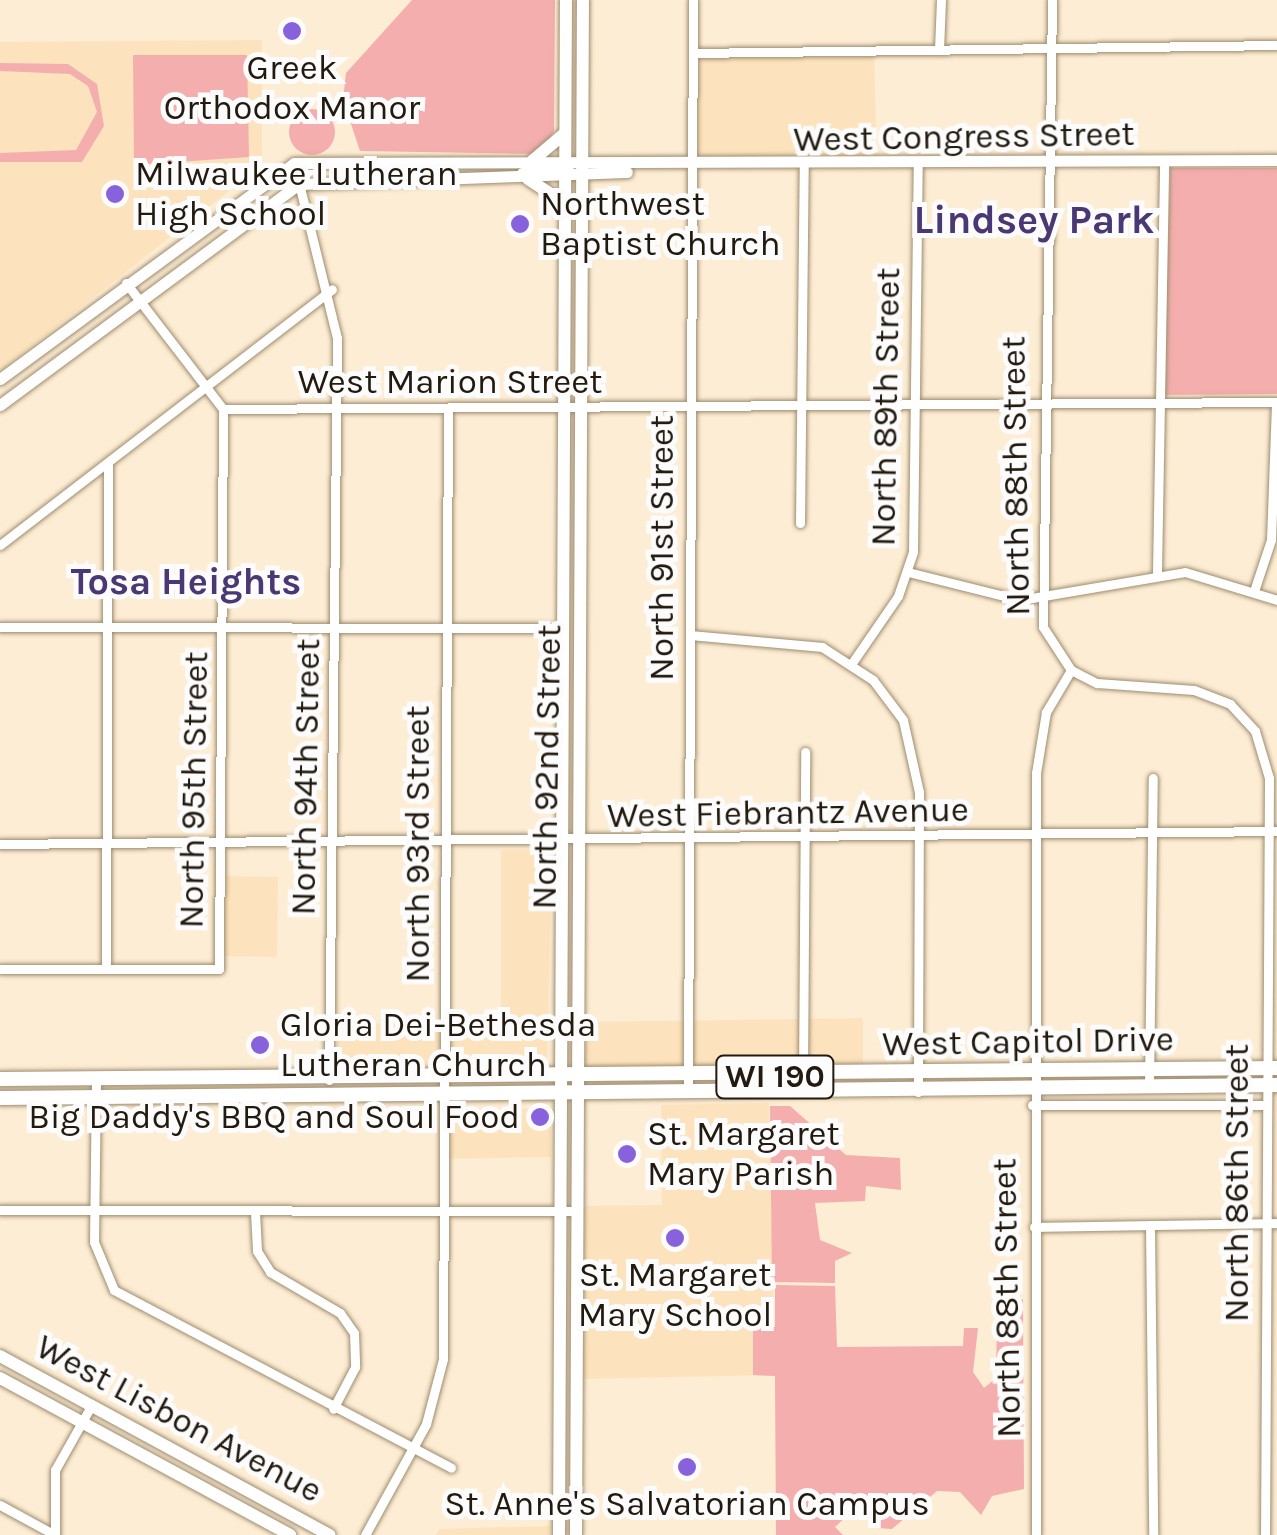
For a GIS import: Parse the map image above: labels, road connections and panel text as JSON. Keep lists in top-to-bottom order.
{
  "streets": {
    "main road": [
      "North 92nd Street",
      "West Capitol Drive",
      "WI 190",
      "West Lisbon Avenue"
    ],
    "street": [
      "West Congress Street",
      "West Marion Street",
      "North 89th Street",
      "North 88th Street",
      "North 91st Street",
      "North 94th Street",
      "North 95th Street",
      "West Fiebrantz Avenue",
      "North 93rd Street",
      "North 86th Street"
    ]
  },
  "crossings": [
    ["West Congress Street", "North 89th Street"],
    ["West Congress Street", "North 88th Street"],
    ["West Congress Street", "North 91st Street"],
    ["West Congress Street", "North 92nd Street"],
    ["West Congress Street", "North 94th Street"],
    ["West Marion Street", "North 89th Street"],
    ["West Marion Street", "North 88th Street"],
    ["West Marion Street", "North 91st Street"],
    ["West Marion Street", "North 92nd Street"],
    ["West Marion Street", "North 94th Street"],
    ["West Marion Street", "North 95th Street"],
    ["West Marion Street", "North 93rd Street"],
    ["North 88th Street", "West Fiebrantz Avenue"],
    ["North 88th Street", "West Capitol Drive"],
    ["North 88th Street", "North 86th Street"],
    ["North 91st Street", "West Fiebrantz Avenue"],
    ["North 91st Street", "West Capitol Drive"],
    ["North 92nd Street", "West Fiebrantz Avenue"],
    ["North 92nd Street", "West Capitol Drive"],
    ["North 94th Street", "West Fiebrantz Avenue"],
    ["North 94th Street", "West Capitol Drive"],
    ["North 95th Street", "West Fiebrantz Avenue"],
    ["West Fiebrantz Avenue", "North 93rd Street"],
    ["West Fiebrantz Avenue", "North 86th Street"],
    ["North 93rd Street", "West Capitol Drive"],
    ["West Capitol Drive", "North 86th Street"]
  ],
  "districts": ["Lindsey Park", "Tosa Heights"],
  "places": [
    "Greek Orthodox Manor",
    "Milwaukee Lutheran High School",
    "Northwest Baptist Church",
    "Gloria Dei-Bethesda Lutheran Church",
    "Big Daddy's BBQ and Soul Food",
    "St. Margaret Mary Parish",
    "St. Margaret Mary School",
    "St. Anne's Salvatorian Campus"
  ]
}
